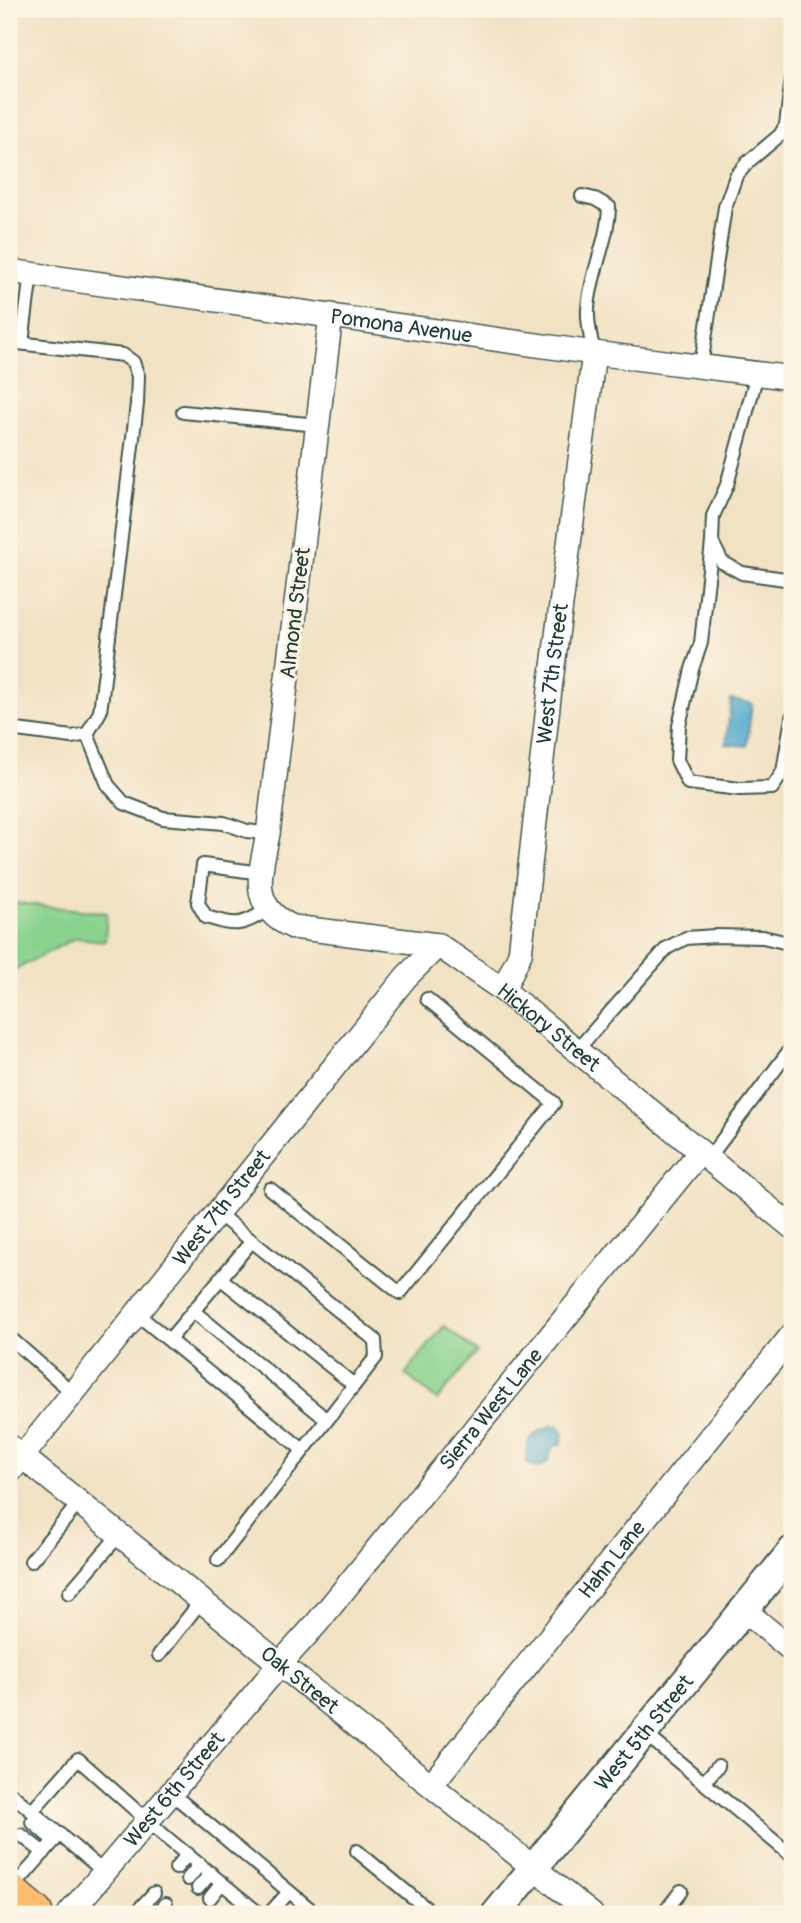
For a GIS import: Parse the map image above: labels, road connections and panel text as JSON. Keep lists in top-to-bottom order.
{
  "streets": {
    "street": [
      "Pomona Avenue",
      "Almond Street",
      "West 7th Street",
      "Hickory Street",
      "Sierra West Lane",
      "Hahn Lane",
      "Oak Street",
      "West 5th Street",
      "West 6th Street"
    ]
  },
  "crossings": [
    ["Pomona Avenue", "Almond Street"],
    ["Pomona Avenue", "West 7th Street"],
    ["Almond Street", "Hickory Street"],
    ["West 7th Street", "Hickory Street"],
    ["West 7th Street", "Oak Street"],
    ["Hickory Street", "Sierra West Lane"],
    ["Sierra West Lane", "Oak Street"],
    ["Sierra West Lane", "West 6th Street"],
    ["Hahn Lane", "Oak Street"],
    ["Oak Street", "West 5th Street"],
    ["Oak Street", "West 6th Street"]
  ]
}
